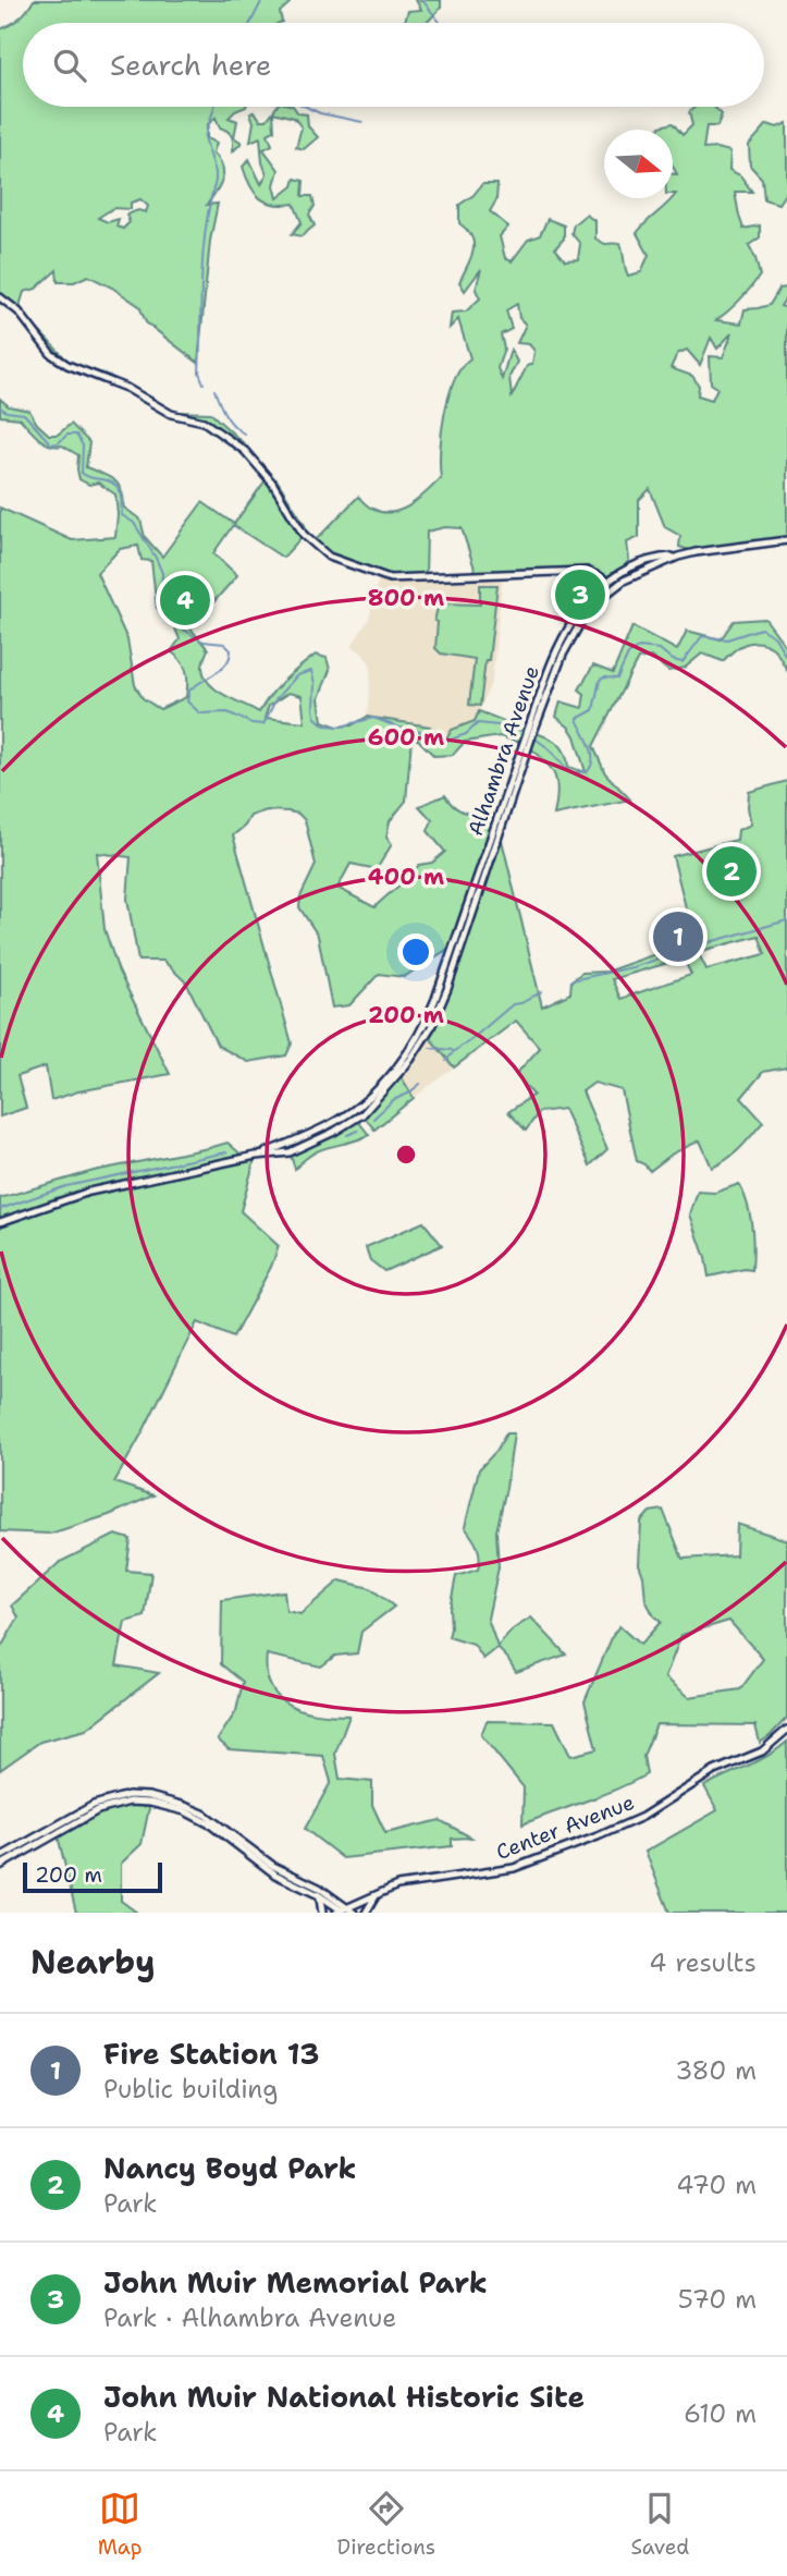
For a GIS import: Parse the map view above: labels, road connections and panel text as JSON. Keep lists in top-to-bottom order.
{
  "streets": {
    "main road": ["Alhambra Avenue", "Center Avenue"]
  },
  "scale_bar": "200 m",
  "north": "right",
  "page": {
    "search": "Search here",
    "pins": [
      "3",
      "4",
      "2",
      "1"
    ],
    "scale": "200 m",
    "heading": ["Nearby", "4 results"],
    "list": [
      {
        "mark": "1",
        "name": "Fire Station 13",
        "note": "Public building",
        "value": "380 m"
      },
      {
        "mark": "2",
        "name": "Nancy Boyd Park",
        "note": "Park",
        "value": "470 m"
      },
      {
        "mark": "3",
        "name": "John Muir Memorial Park",
        "note": "Park · Alhambra Avenue",
        "value": "570 m"
      },
      {
        "mark": "4",
        "name": "John Muir National Historic Site",
        "note": "Park",
        "value": "610 m"
      }
    ],
    "nav": ["Map", "Directions", "Saved"]
  },
  "rings": [
    "800 m",
    "600 m",
    "400 m",
    "200 m"
  ]
}
